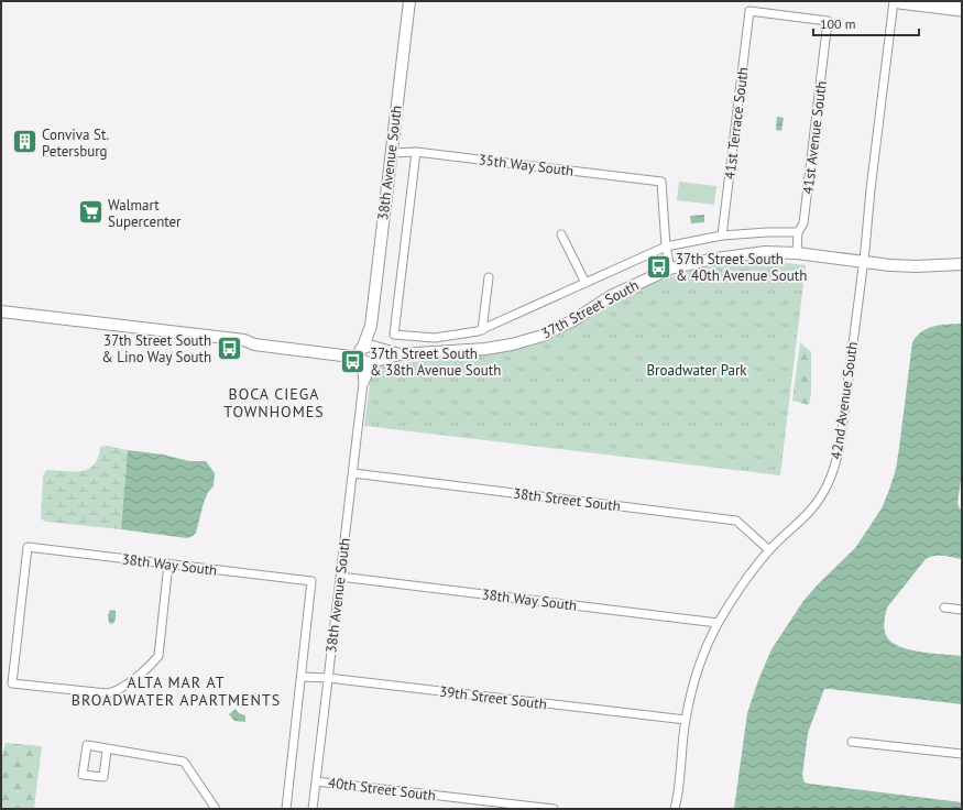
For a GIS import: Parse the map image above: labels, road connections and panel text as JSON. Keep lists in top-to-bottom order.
{
  "streets": {
    "street": [
      "41st Terrace South",
      "41st Avenue South",
      "38th Avenue South",
      "35th Way South",
      "37th Street South",
      "42nd Avenue South",
      "38th Street South",
      "38th Way South",
      "39th Street South",
      "40th Street South"
    ]
  },
  "crossings": [
    ["41st Terrace South", "41st Avenue South"],
    ["41st Avenue South", "37th Street South"],
    ["38th Avenue South", "35th Way South"],
    ["38th Avenue South", "37th Street South"],
    ["38th Avenue South", "38th Street South"],
    ["38th Avenue South", "38th Way South"],
    ["38th Avenue South", "39th Street South"],
    ["38th Avenue South", "40th Street South"],
    ["37th Street South", "42nd Avenue South"],
    ["42nd Avenue South", "38th Street South"],
    ["42nd Avenue South", "38th Way South"],
    ["42nd Avenue South", "39th Street South"]
  ],
  "districts": ["BOCA CIEGA TOWNHOMES", "ALTA MAR AT BROADWATER APARTMENTS"],
  "parks": ["Broadwater Park"],
  "places": {
    "building": ["Conviva St. Petersburg"],
    "supermarket": ["Walmart Supercenter"],
    "bus stop": ["37th Street South & 40th Avenue South", "37th Street South & Lino Way South", "37th Street South & 38th Avenue South"]
  },
  "scale_bar": "100 m"
}
